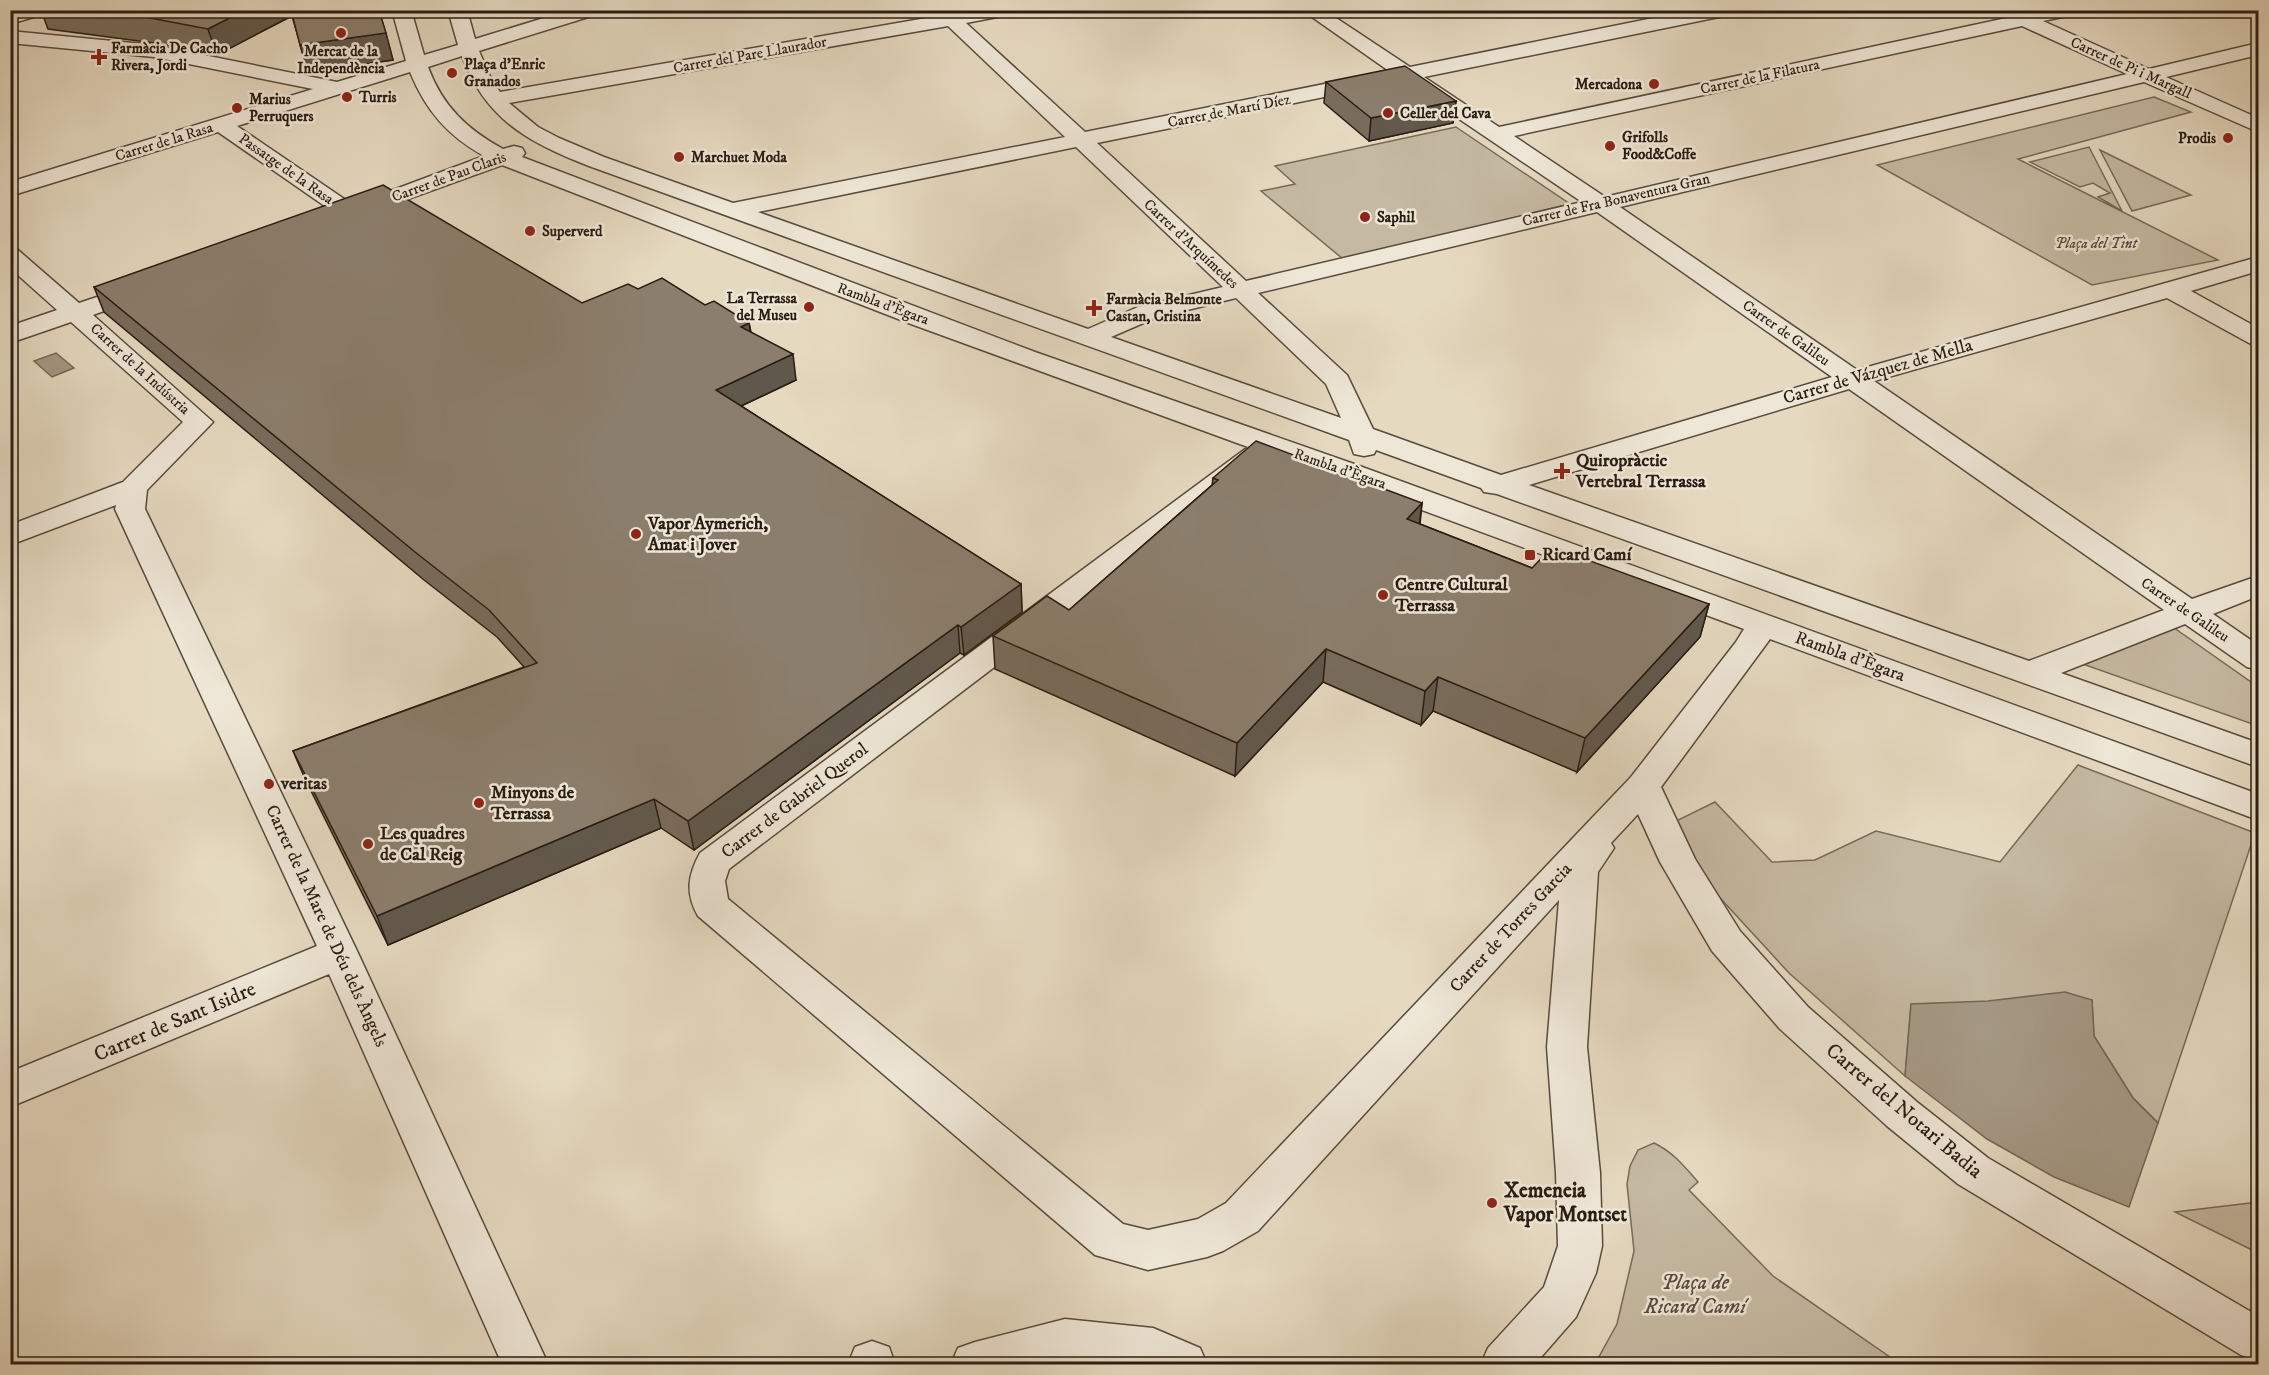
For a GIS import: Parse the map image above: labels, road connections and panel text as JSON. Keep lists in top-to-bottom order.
{
  "streets": {
    "street": [
      "Carrer del Pare Llaurador",
      "Carrer de Pi i Margall",
      "Carrer de la Filatura",
      "Carrer de Martí Díez",
      "Carrer de la Rasa",
      "Passatge de la Rasa",
      "Carrer de Pau Claris",
      "Carrer de Fra Bonaventura Gran",
      "Carrer d'Arquímedes",
      "Rambla d'Ègara",
      "Carrer de Galileu",
      "Carrer de la Indústria",
      "Carrer de Vázquez de Mella",
      "Carrer de Gabriel Querol",
      "Carrer de la Mare de Déu dels Àngels",
      "Carrer de Torres Garcia",
      "Carrer de Sant Isidre",
      "Carrer del Notari Badia"
    ]
  },
  "crossings": [
    ["Carrer del Pare Llaurador", "Carrer d'Arquímedes"],
    ["Carrer de Pi i Margall", "Carrer de la Filatura"],
    ["Carrer de Pi i Margall", "Carrer de Fra Bonaventura Gran"],
    ["Carrer de la Filatura", "Carrer de Galileu"],
    ["Carrer de Martí Díez", "Carrer d'Arquímedes"],
    ["Carrer de Martí Díez", "Carrer de Galileu"],
    ["Carrer de la Rasa", "Passatge de la Rasa"],
    ["Passatge de la Rasa", "Carrer de Pau Claris"],
    ["Carrer de Pau Claris", "Rambla d'Ègara"],
    ["Carrer de Fra Bonaventura Gran", "Carrer d'Arquímedes"],
    ["Carrer de Fra Bonaventura Gran", "Carrer de Galileu"],
    ["Carrer d'Arquímedes", "Rambla d'Ègara"],
    ["Rambla d'Ègara", "Carrer de Gabriel Querol"],
    ["Rambla d'Ègara", "Carrer de Torres Garcia"],
    ["Carrer de Galileu", "Carrer de Vázquez de Mella"],
    ["Carrer de la Indústria", "Carrer de la Mare de Déu dels Àngels"],
    ["Carrer de Gabriel Querol", "Carrer de Torres Garcia"],
    ["Carrer de la Mare de Déu dels Àngels", "Carrer de Sant Isidre"],
    ["Carrer de Torres Garcia", "Carrer del Notari Badia"]
  ],
  "parks": ["Plaça del Tint", "Plaça de Ricard Camí"],
  "places": {
    "other": [
      "Mercat de la Independència",
      "Plaça d'Enric Granados",
      "Mercadona",
      "Turris",
      "Marius Perruquers",
      "Celler del Cava",
      "Prodis",
      "Grifolls Food&Coffe",
      "Marchuet Moda",
      "Saphil",
      "Superverd",
      "La Terrassa del Museu",
      "Vapor Aymerich, Amat i Jover",
      "Centre Cultural Terrassa",
      "veritas",
      "Minyons de Terrassa",
      "Les quadres de Cal Reig",
      "Xemeneia Vapor Montset"
    ],
    "health": ["Farmàcia De Cacho Rivera, Jordi", "Farmàcia Belmonte Castan, Cristina", "Quiropràctic Vertebral Terrassa"],
    "transit": ["Ricard Camí"]
  }
}
